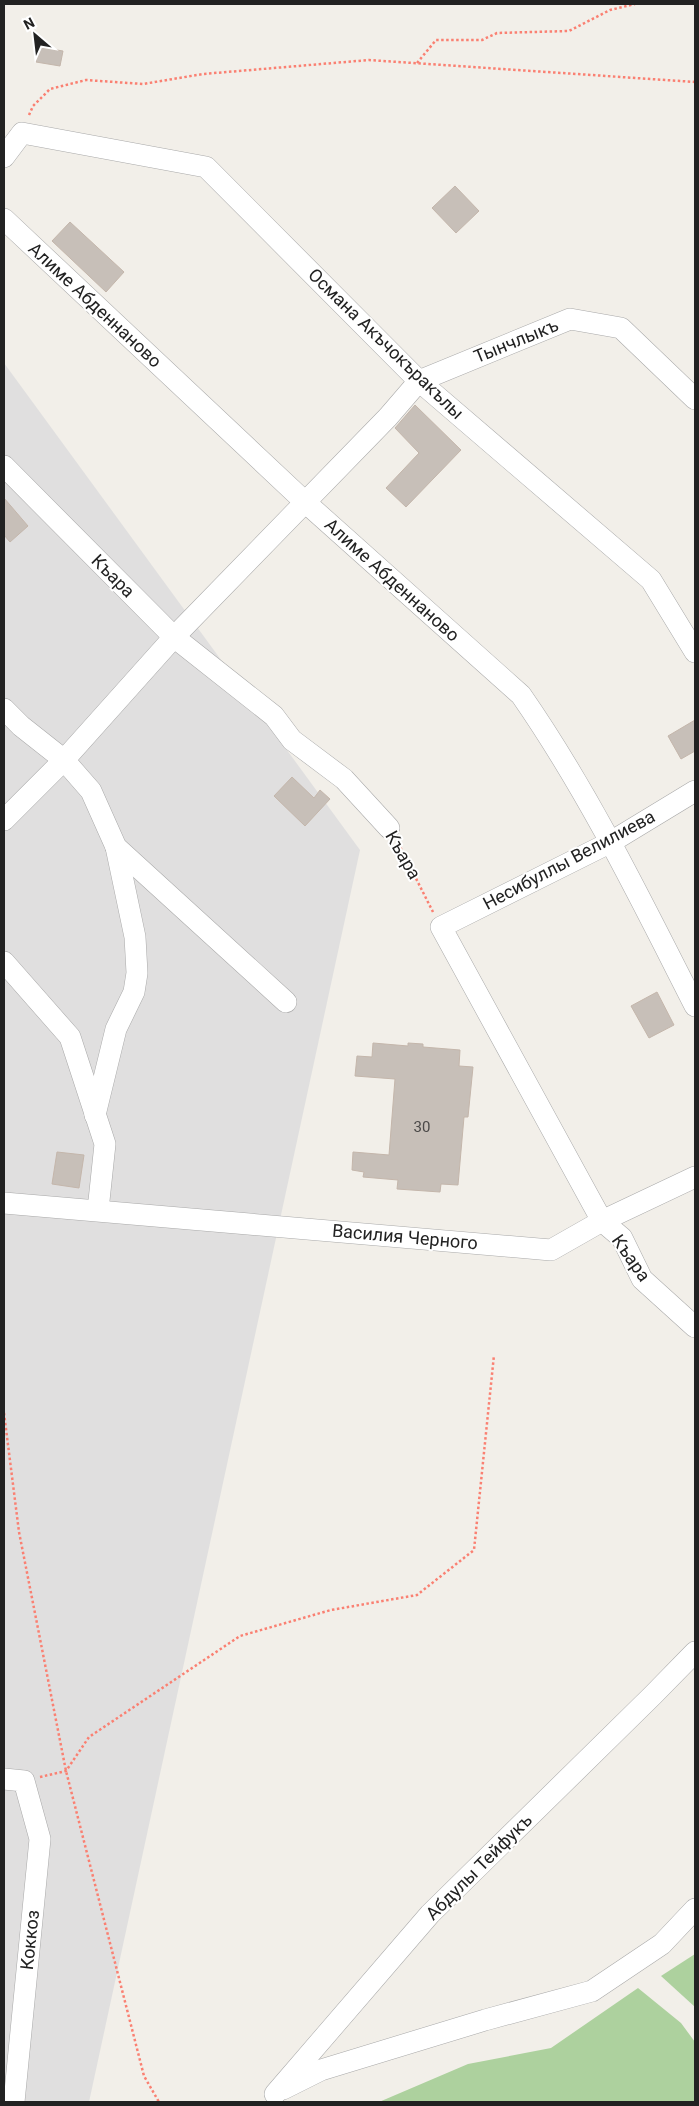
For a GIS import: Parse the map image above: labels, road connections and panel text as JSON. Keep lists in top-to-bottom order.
{
  "streets": {
    "street": [
      "Алиме Абденнаново",
      "Тынчлыкъ",
      "Османа Акъчокъракълы",
      "Къара",
      "Несибуллы Велилиева",
      "Василия Черного",
      "Абдулы Тейфукъ",
      "Коккоз"
    ]
  },
  "crossings": [
    ["Алиме Абденнаново", "Тынчлыкъ"],
    ["Алиме Абденнаново", "Несибуллы Велилиева"],
    ["Тынчлыкъ", "Османа Акъчокъракълы"],
    ["Тынчлыкъ", "Къара"],
    ["Къара", "Несибуллы Велилиева"],
    ["Къара", "Василия Черного"]
  ],
  "house_numbers": ["30"],
  "north": "top left"
}
